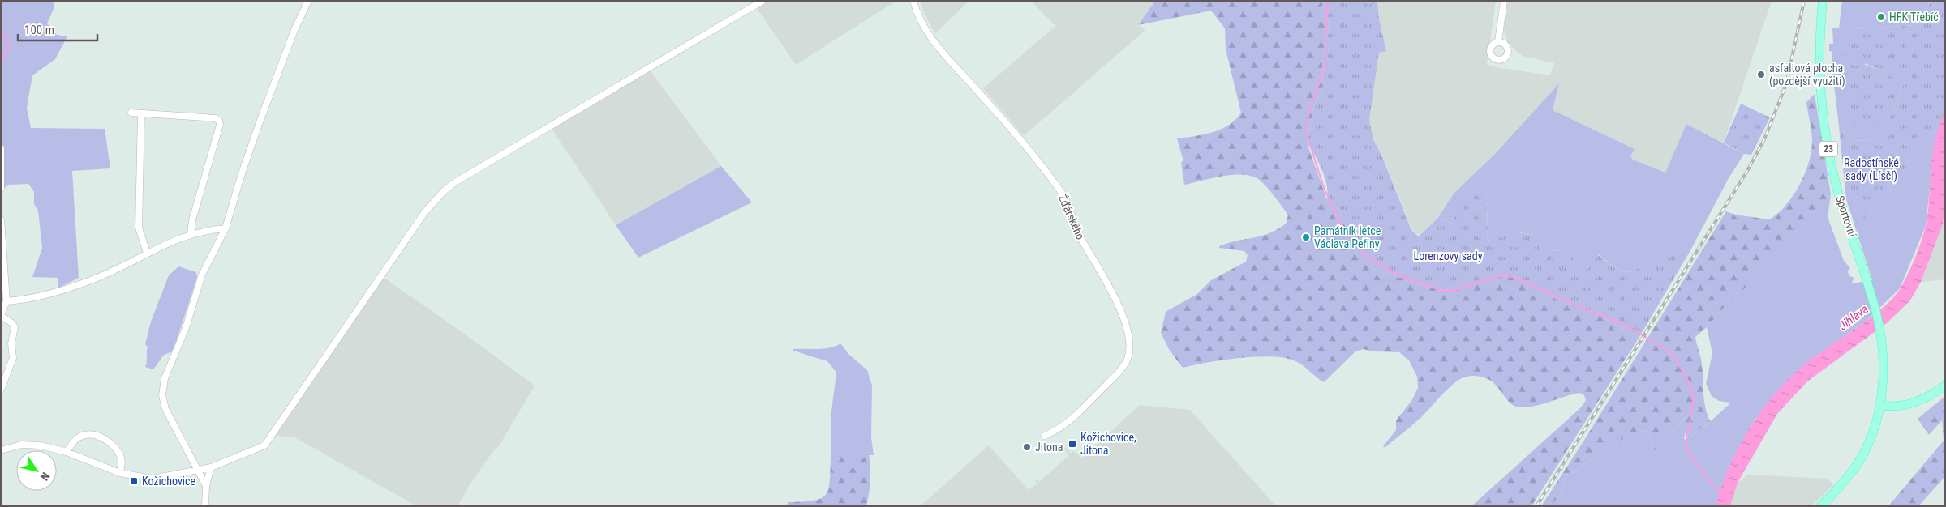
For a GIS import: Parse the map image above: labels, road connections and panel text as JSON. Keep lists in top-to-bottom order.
{
  "streets": {
    "main road": ["23", "Sportovní"],
    "street": ["Žďárského"]
  },
  "crossings": [
    ["23", "Sportovní"]
  ],
  "water": ["Jihlava"],
  "parks": ["Radostínské sady (Lísčí)", "Lorenzovy sady"],
  "places": {
    "other": [
      "HFK Třebíč",
      "asfaltová plocha (pozdější využití)",
      "Památník letce Václava Peřiny",
      "Jitona"
    ],
    "transit": ["Kožichovice, Jitona", "Kožichovice"]
  },
  "scale_bar": "100 m",
  "north": "bottom right"
}
